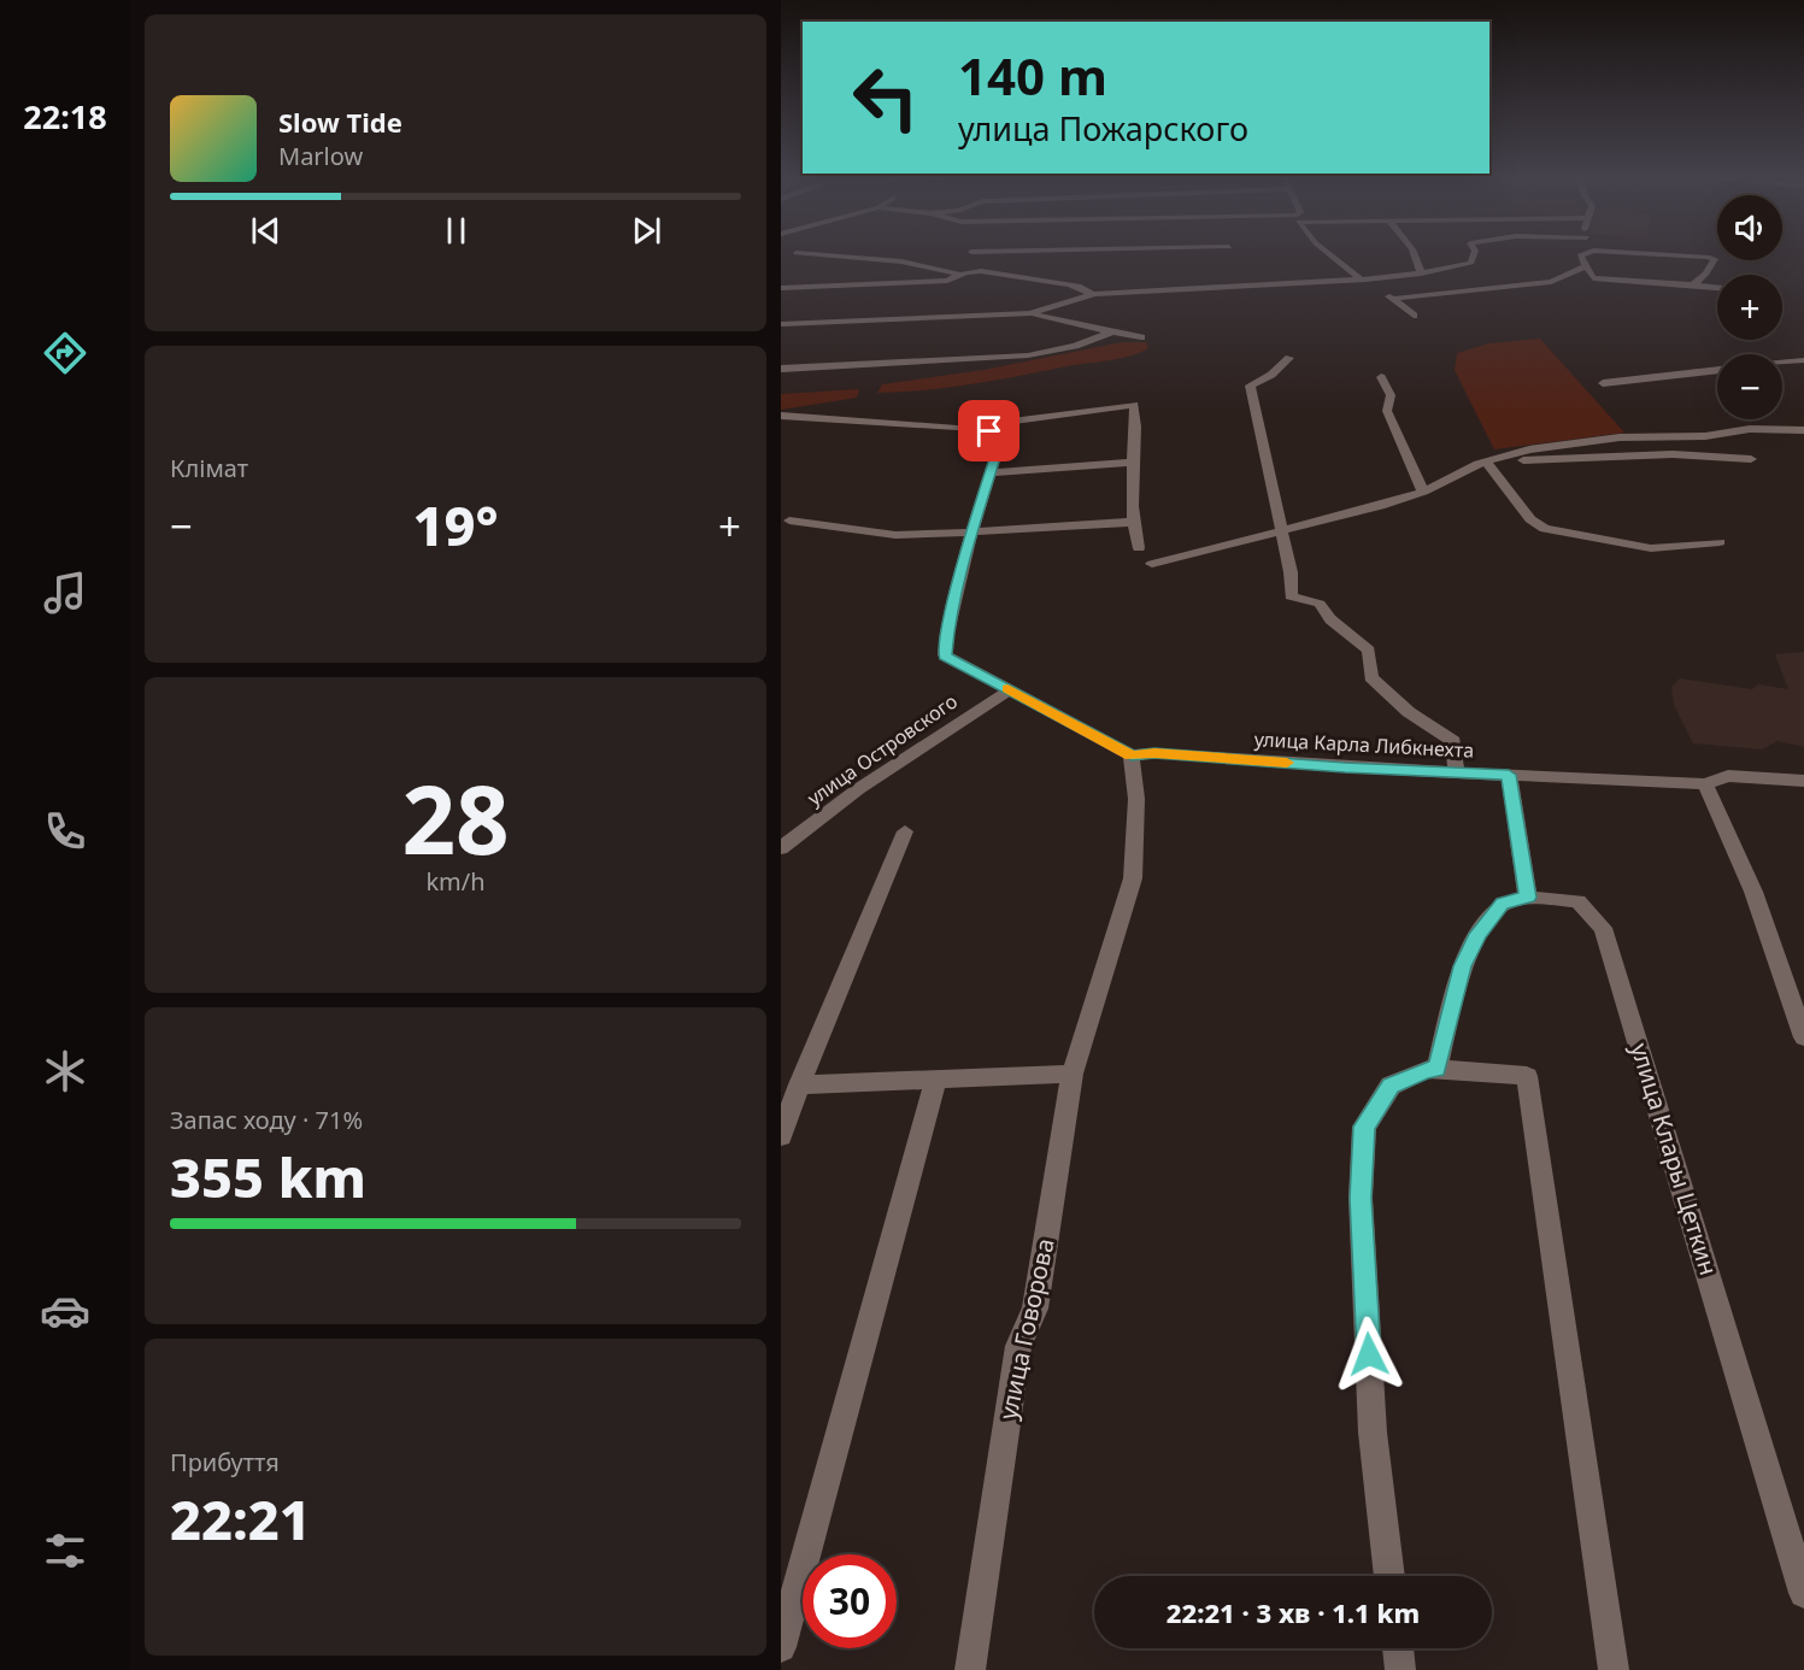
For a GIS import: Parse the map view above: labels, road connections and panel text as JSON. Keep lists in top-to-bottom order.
{
  "streets": {
    "street": [
      "улица Карла Либкнехта",
      "улица Островского",
      "улица Клары Цеткин",
      "улица Говорова"
    ]
  },
  "crossings": [
    ["улица Карла Либкнехта", "улица Говорова"]
  ],
  "page": {
    "tabs": "22:18",
    "turn": ["140 m", "улица Пожарского"],
    "song": ["Slow Tide", "Marlow"],
    "map_buttons": ["+", "−"],
    "tile": [
      "Клімат",
      ["28", "km/h"],
      ["Запас ходу · 71%", "355 km"],
      ["Прибуття", "22:21"]
    ],
    "heat": ["−", "19°", "+"],
    "limit": "30",
    "trip": "22:21 · 3 хв · 1.1 km"
  }
}
